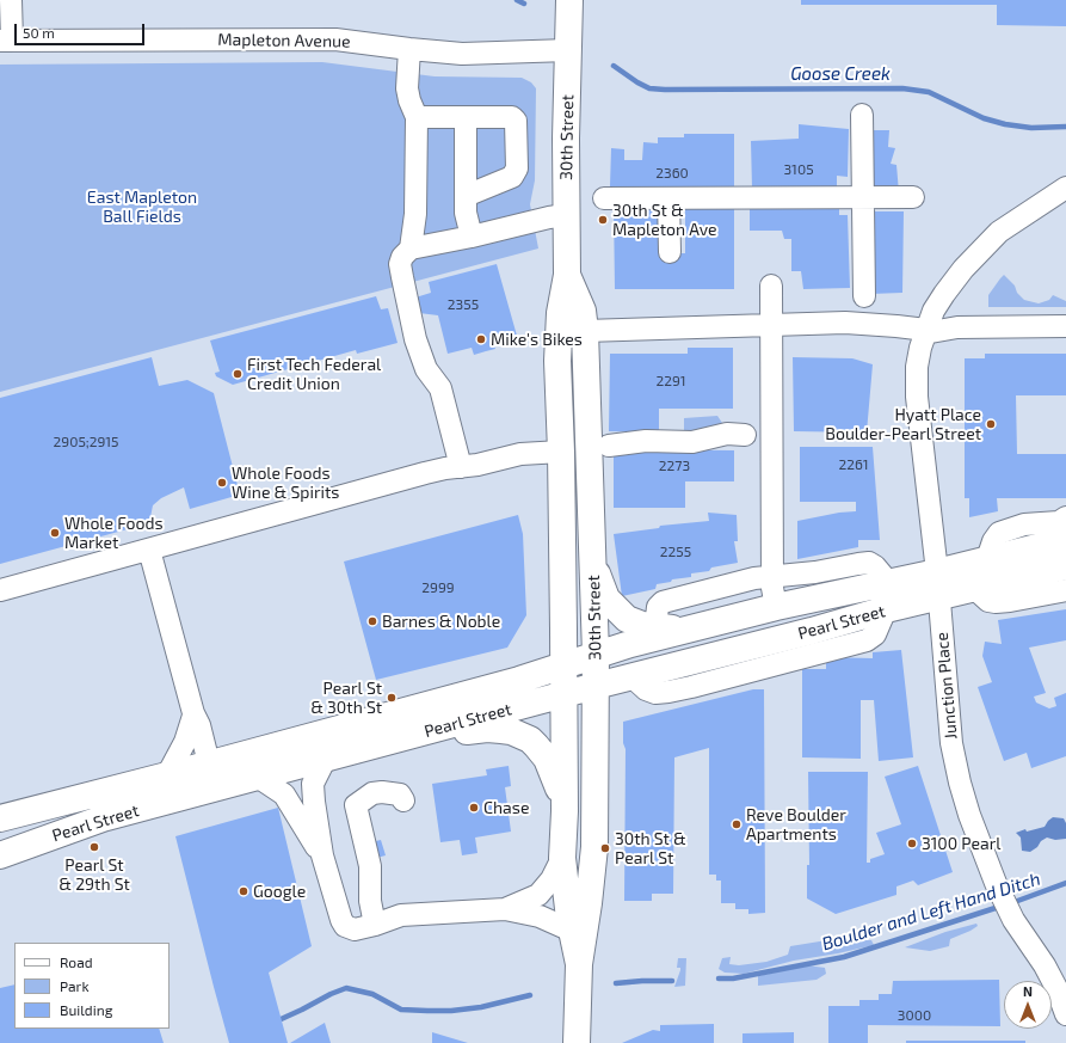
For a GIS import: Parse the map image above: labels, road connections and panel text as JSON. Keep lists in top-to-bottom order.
{
  "streets": {
    "main road": ["30th Street", "Pearl Street"],
    "street": ["Mapleton Avenue", "Junction Place"]
  },
  "crossings": [
    ["Mapleton Avenue", "30th Street"],
    ["30th Street", "Pearl Street"],
    ["Pearl Street", "Junction Place"]
  ],
  "water": ["Goose Creek", "Boulder and Left Hand Ditch"],
  "parks": ["East Mapleton Ball Fields"],
  "places": [
    "30th St & Mapleton Ave",
    "Mike's Bikes",
    "First Tech Federal Credit Union",
    "Hyatt Place Boulder-Pearl Street",
    "Whole Foods Wine & Spirits",
    "Whole Foods Market",
    "Barnes & Noble",
    "Pearl St & 30th St",
    "Chase",
    "Reve Boulder Apartments",
    "3100 Pearl",
    "Pearl St & 29th St",
    "30th St & Pearl St",
    "Google"
  ],
  "house_numbers": [
    "3105",
    "2360",
    "2355",
    "2291",
    "2905;2915",
    "2261",
    "2273",
    "2255",
    "2999",
    "3000"
  ],
  "legend": ["Road", "Park", "Building"],
  "scale_bar": "50 m",
  "north": "top"
}
